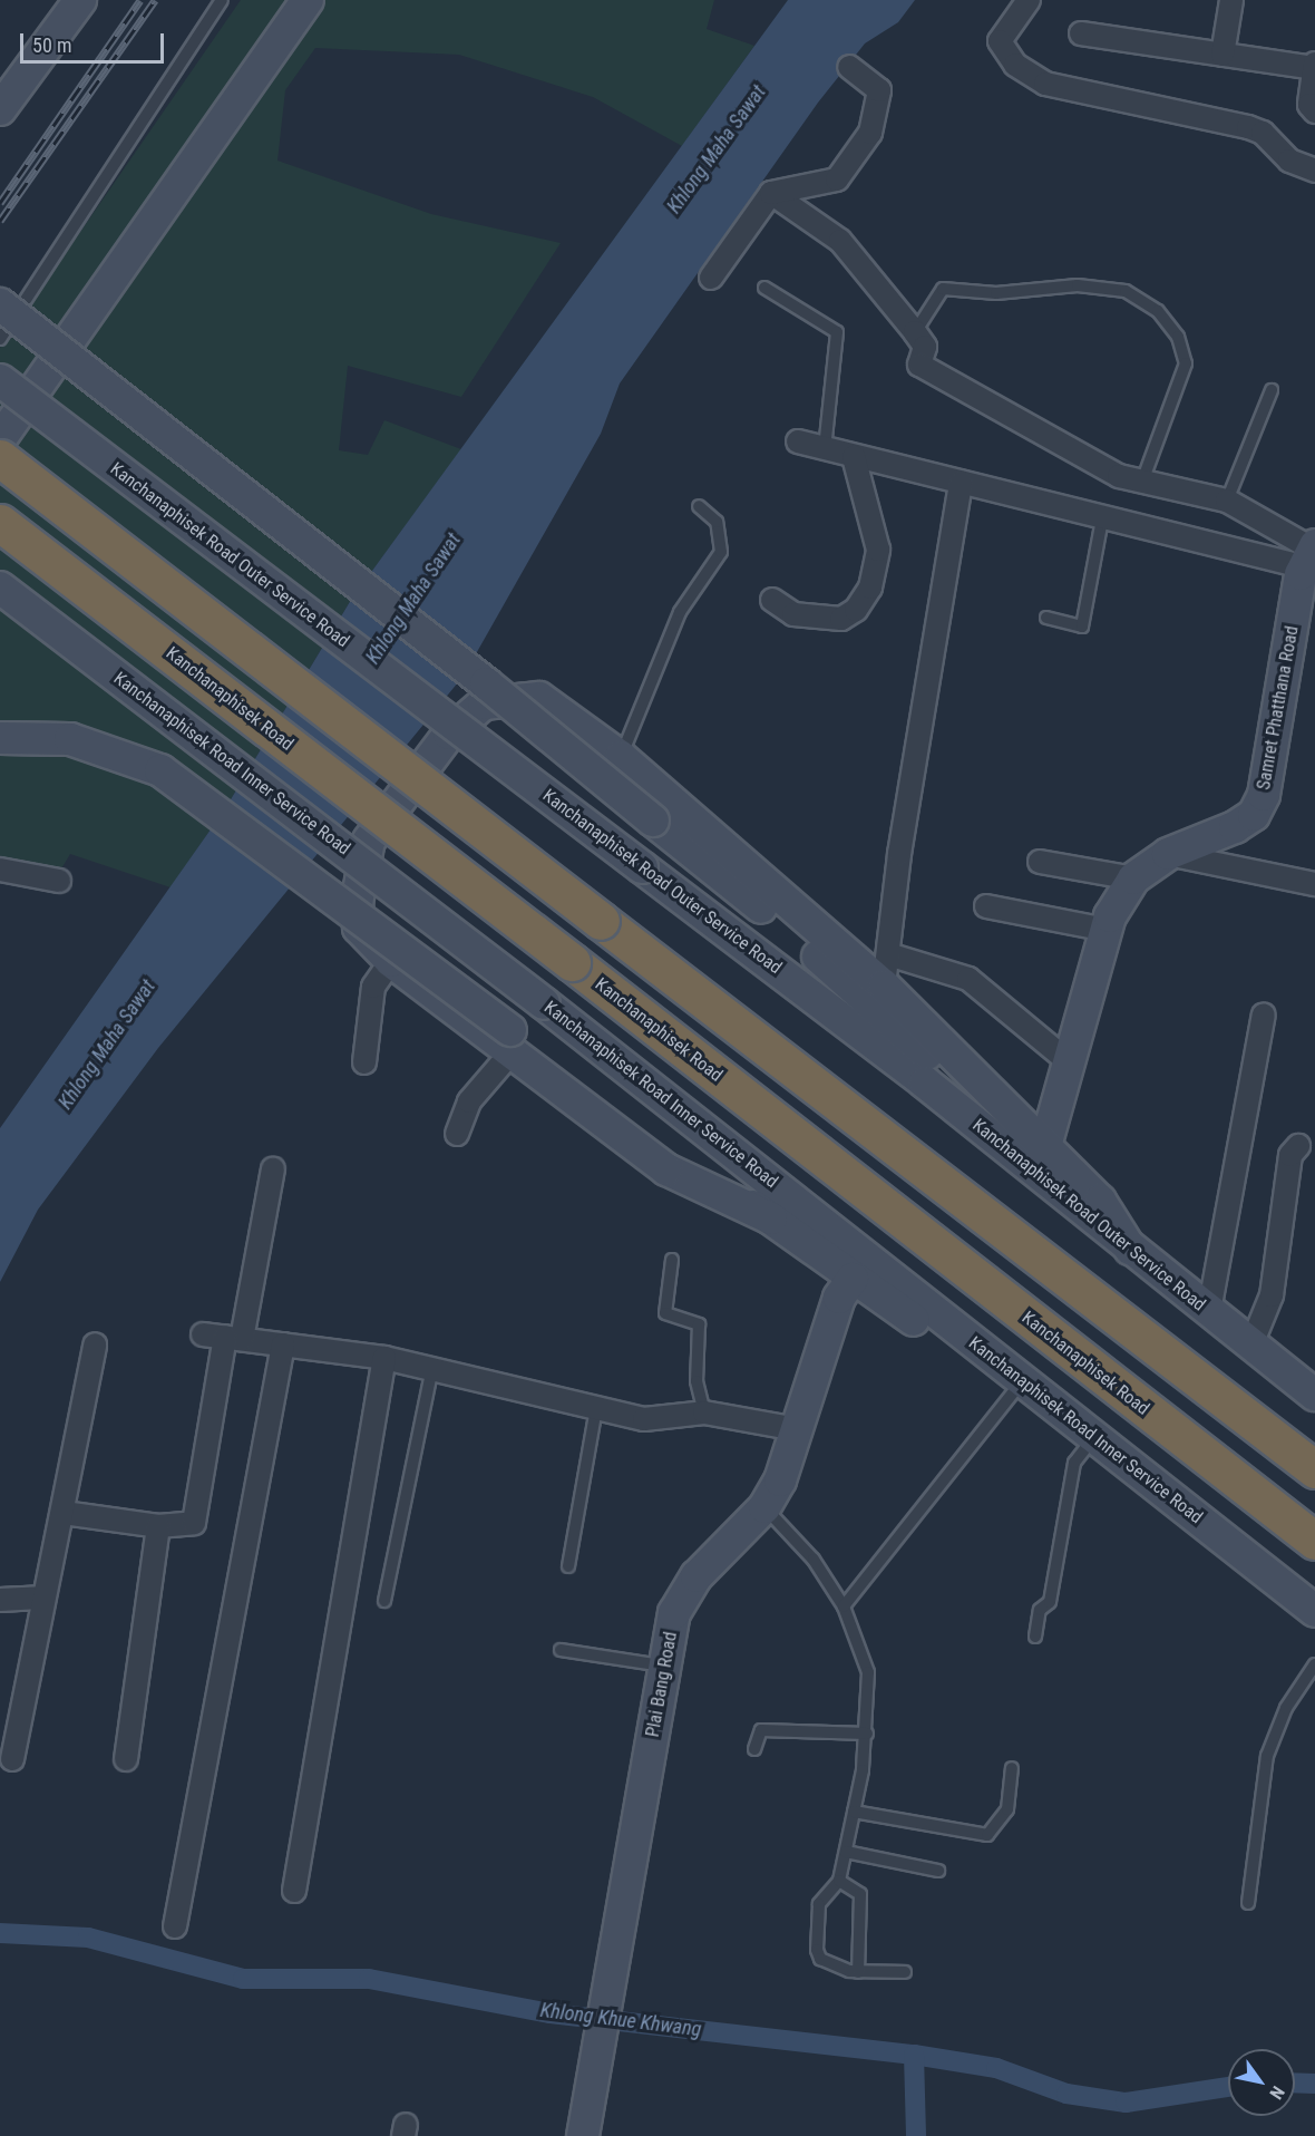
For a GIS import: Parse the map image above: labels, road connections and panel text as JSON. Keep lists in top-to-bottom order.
{
  "streets": {
    "highway": ["Kanchanaphisek Road"],
    "main road": [
      "Kanchanaphisek Road Outer Service Road",
      "Samret Phatthana Road",
      "Kanchanaphisek Road Inner Service Road",
      "Plai Bang Road"
    ]
  },
  "water": ["Khlong Maha Sawat", "Khlong Khue Khwang"],
  "scale_bar": "50 m",
  "north": "bottom right"
}
